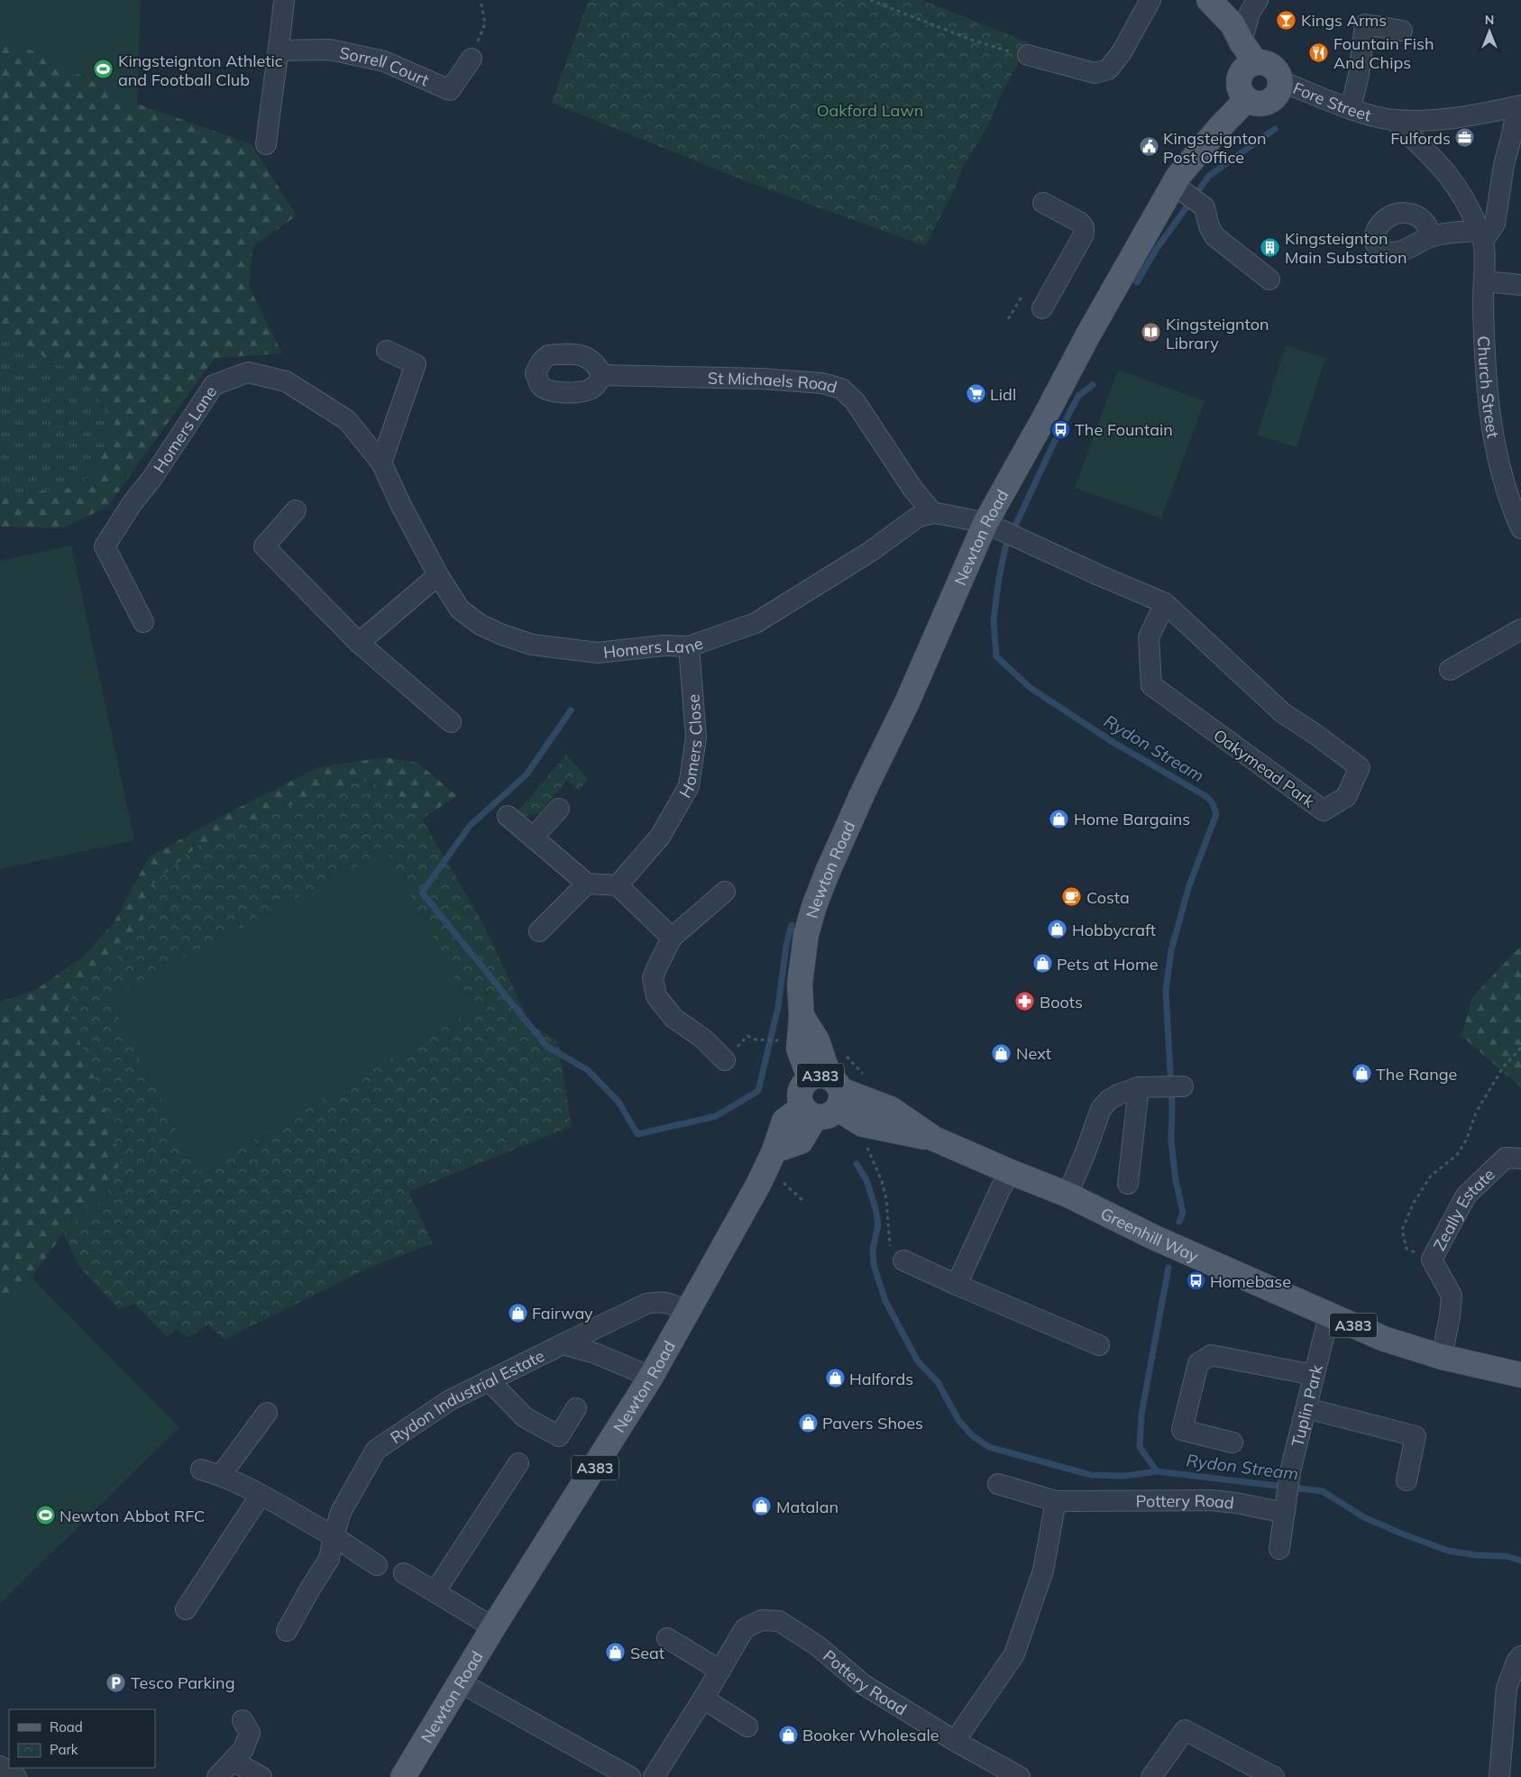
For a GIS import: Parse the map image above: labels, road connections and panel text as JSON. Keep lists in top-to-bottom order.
{
  "streets": {
    "main road": ["Newton Road", "A383", "Greenhill Way"],
    "street": [
      "Sorrell Court",
      "Fore Street",
      "St Michaels Road",
      "Church Street",
      "Homers Lane",
      "Homers Close",
      "Oakymead Park",
      "Zeally Estate",
      "Rydon Industrial Estate",
      "Tuplin Park",
      "Pottery Road"
    ]
  },
  "crossings": [
    ["Fore Street", "Church Street"],
    ["Fore Street", "Newton Road"],
    ["St Michaels Road", "Homers Lane"],
    ["Homers Lane", "Homers Close"],
    ["Newton Road", "Oakymead Park"],
    ["Newton Road", "A383"],
    ["Newton Road", "Greenhill Way"],
    ["Newton Road", "Rydon Industrial Estate"],
    ["A383", "Greenhill Way"],
    ["Zeally Estate", "Greenhill Way"],
    ["Greenhill Way", "Tuplin Park"],
    ["Tuplin Park", "Pottery Road"]
  ],
  "water": ["Rydon Stream"],
  "parks": ["Oakford Lawn"],
  "places": {
    "bar": ["Kings Arms"],
    "restaurant": ["Fountain Fish And Chips"],
    "sports": ["Kingsteignton Athletic and Football Club", "Newton Abbot RFC"],
    "office": ["Fulfords"],
    "public building": ["Kingsteignton Post Office"],
    "building": ["Kingsteignton Main Substation"],
    "library": ["Kingsteignton Library"],
    "supermarket": ["Lidl"],
    "bus stop": ["The Fountain", "Homebase"],
    "shop": [
      "Home Bargains",
      "Hobbycraft",
      "Pets at Home",
      "Next",
      "The Range",
      "Fairway",
      "Halfords",
      "Pavers Shoes",
      "Matalan",
      "Seat",
      "Booker Wholesale"
    ],
    "cafe": ["Costa"],
    "pharmacy": ["Boots"],
    "parking": ["Tesco Parking"]
  },
  "legend": ["Road", "Park"],
  "north": "top"
}
